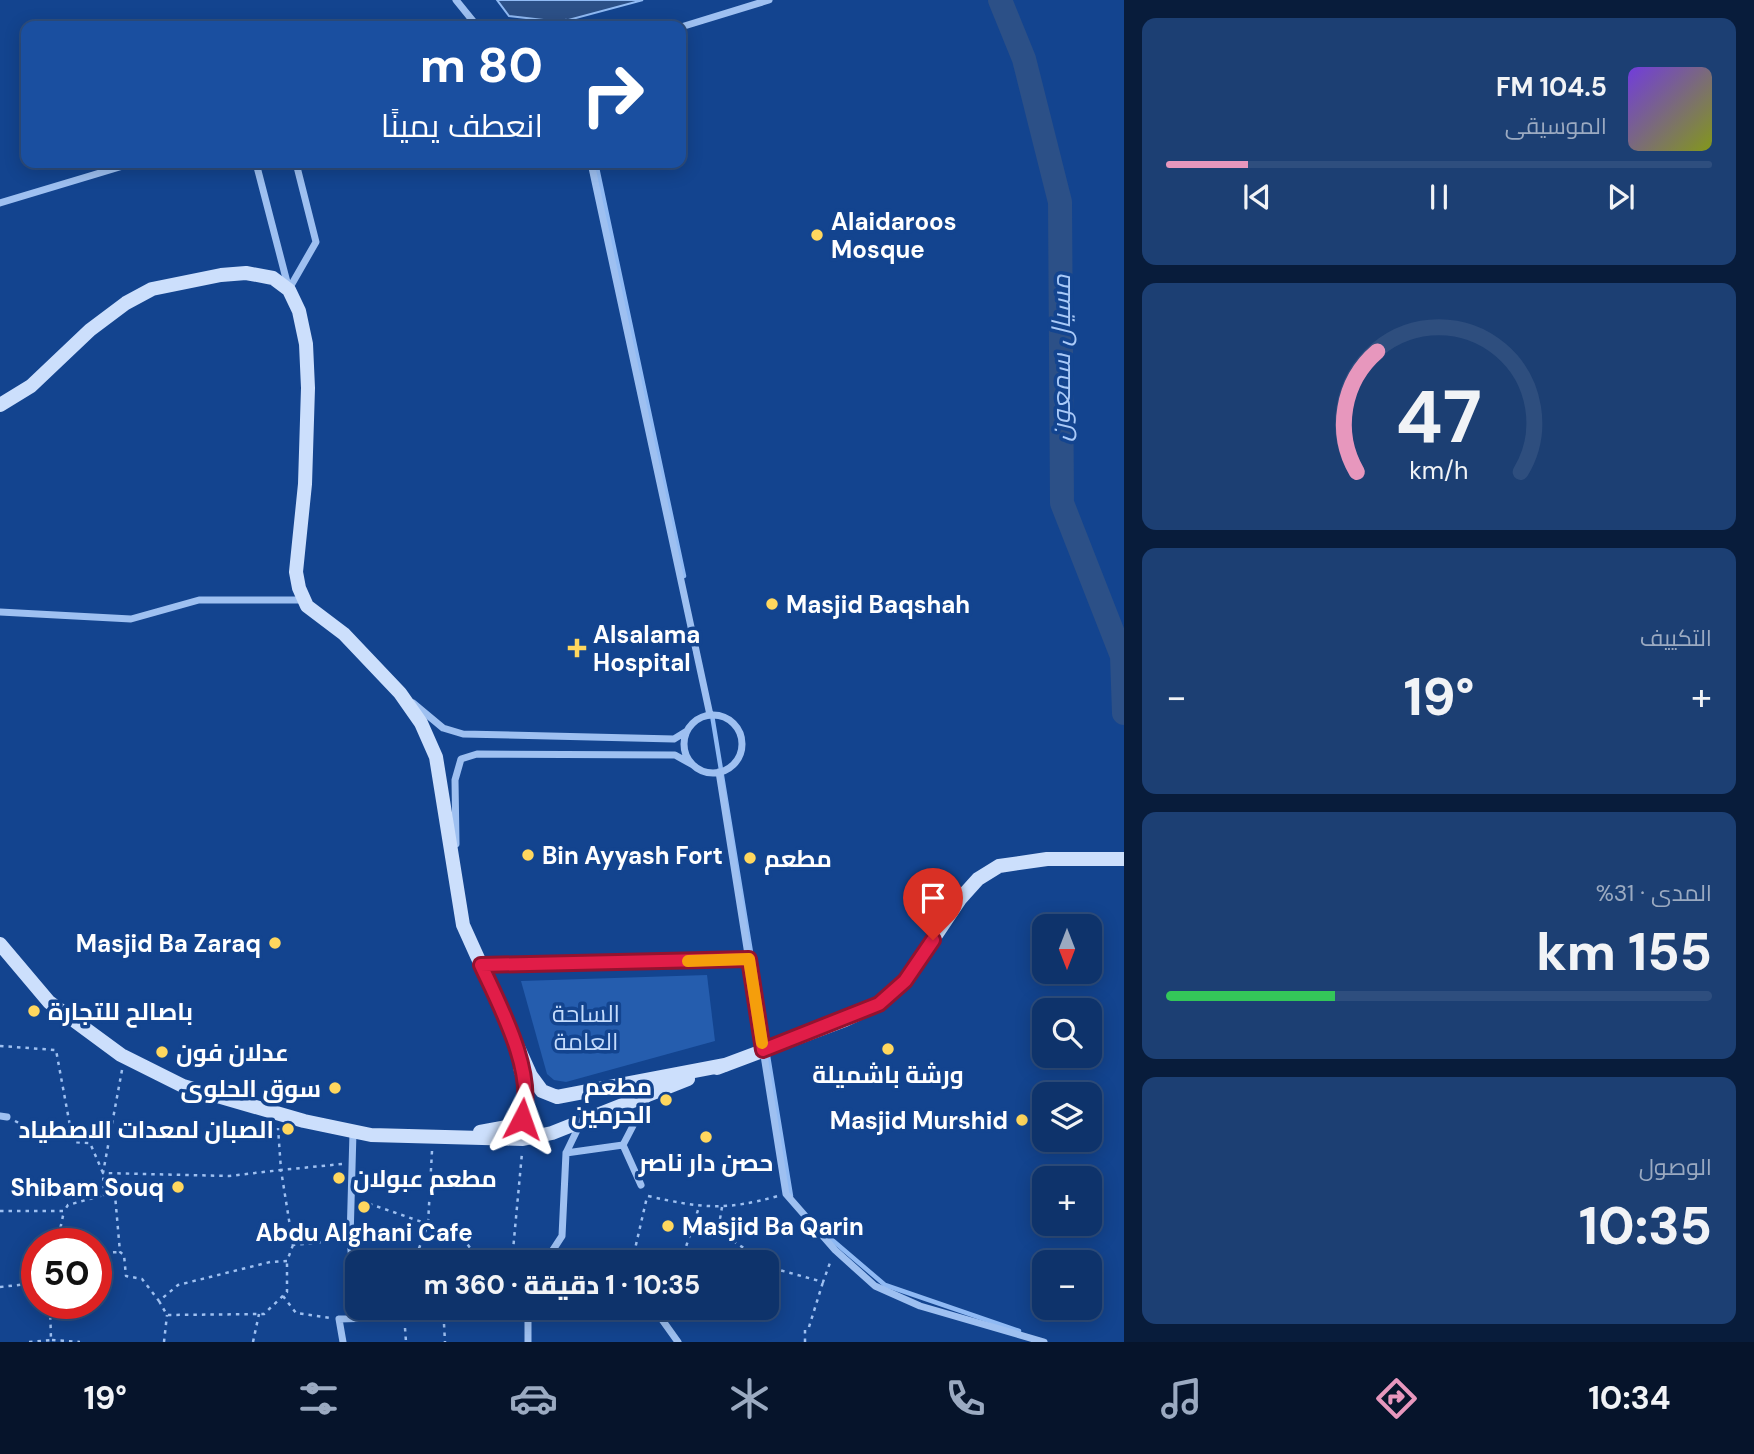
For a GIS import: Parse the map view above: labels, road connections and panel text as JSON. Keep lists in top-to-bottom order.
{
  "water": ["مسيال سمعون"],
  "parks": ["الساحة العامة"],
  "places": {
    "other": [
      "Alaidaroos Mosque",
      "Masjid Baqshah",
      "Bin Ayyash Fort",
      "مطعم",
      "Masjid Ba Zaraq",
      "باصالح للتجارة",
      "ورشة باشميلة",
      "عدلان فون",
      "سوق الحلوى",
      "مطعم الحرمين",
      "Masjid Murshid",
      "الصبان لمعدات الاصطياد",
      "حصن دار ناصر",
      "مطعم عبولان",
      "Shibam Souq",
      "Abdu Alghani Cafe",
      "Masjid Ba Qarin"
    ],
    "health": ["Alsalama Hospital"]
  },
  "north": "bottom",
  "page": {
    "turn": ["80 m", "انعطف يمينًا"],
    "song": ["104.5 FM", "الموسيقى"],
    "tile": [
      "التكييف",
      ["المدى · 31%", "155 km"],
      ["الوصول", "10:35"]
    ],
    "heat": ["−", "19°", "+"],
    "map_buttons": ["+", "−"],
    "limit": "50",
    "trip": "10:35 · 1 دقيقة · 360 m",
    "tabs": ["10:34", "19°"],
    "gauge": ["47", "km/h"]
  }
}
